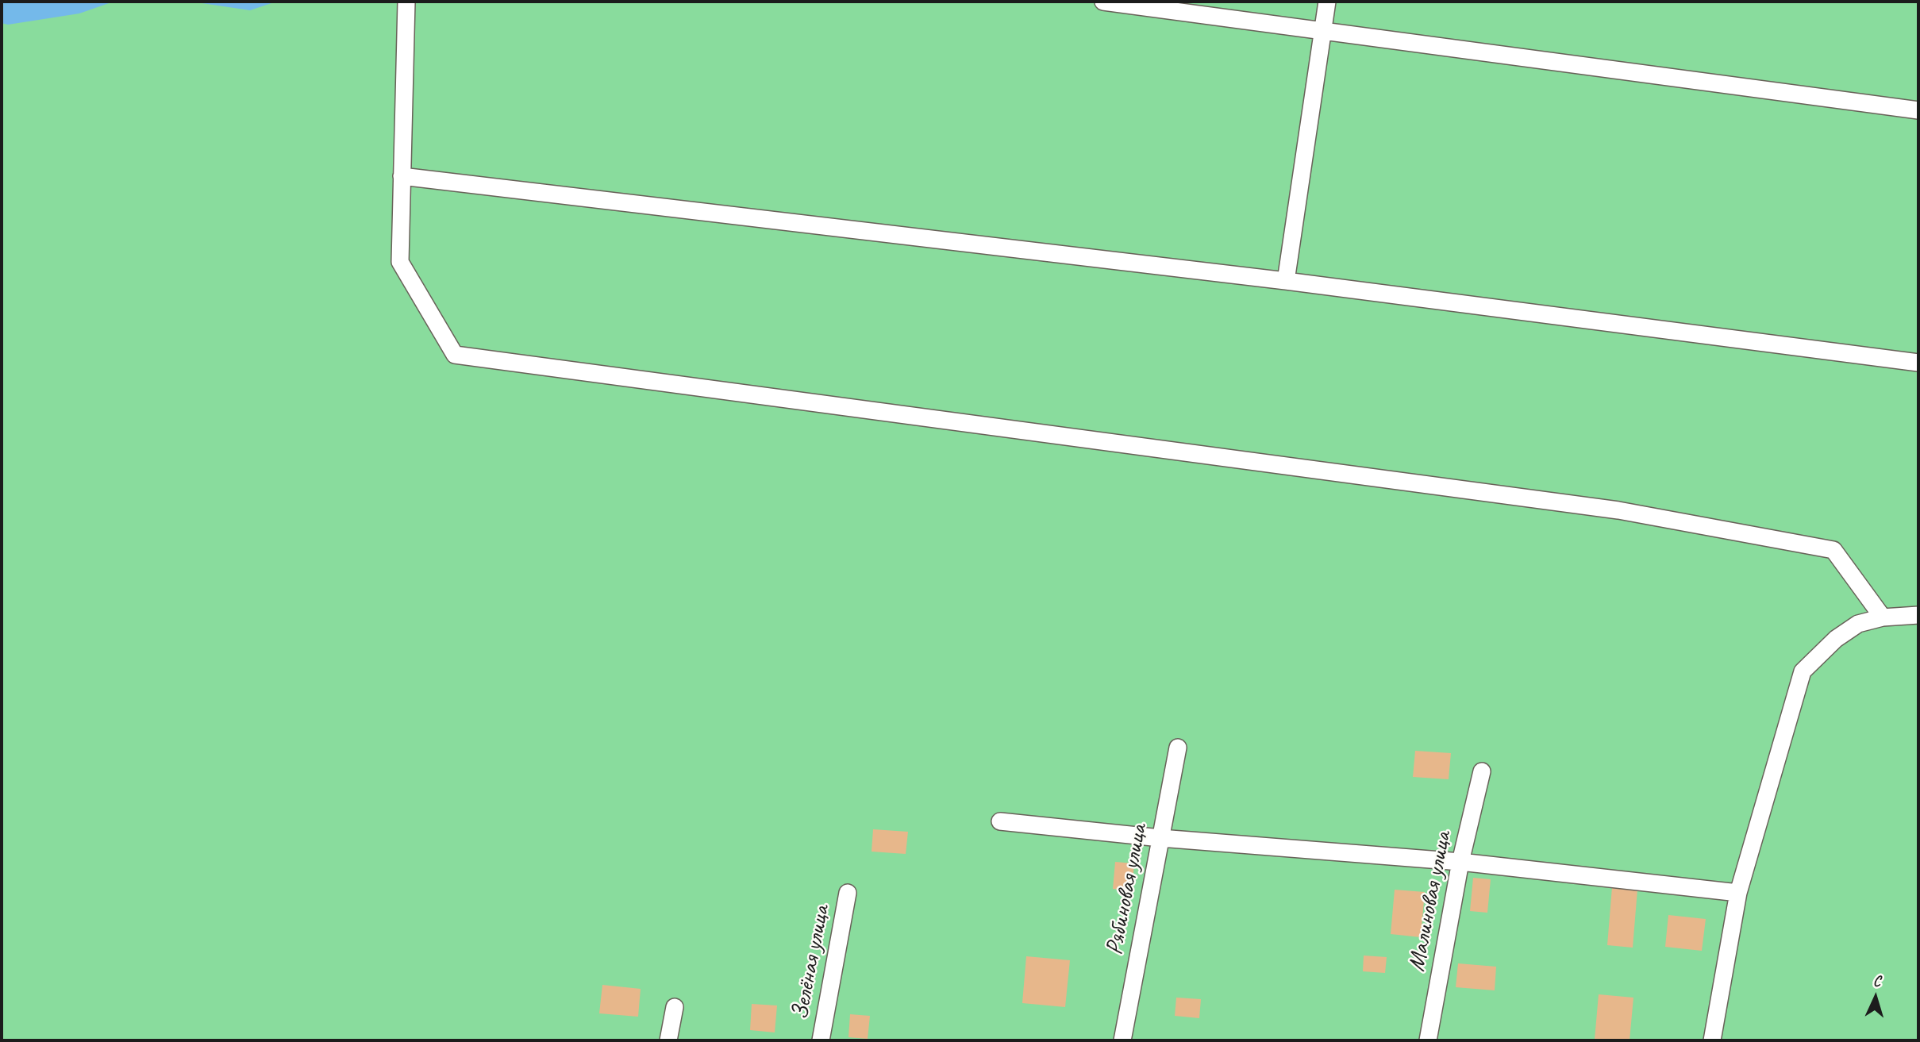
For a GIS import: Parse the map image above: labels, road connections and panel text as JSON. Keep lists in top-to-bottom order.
{
  "streets": {
    "lane": ["Рябиновая улица", "Малиновая улица", "Зелёная улица"]
  },
  "north": "top"
}
